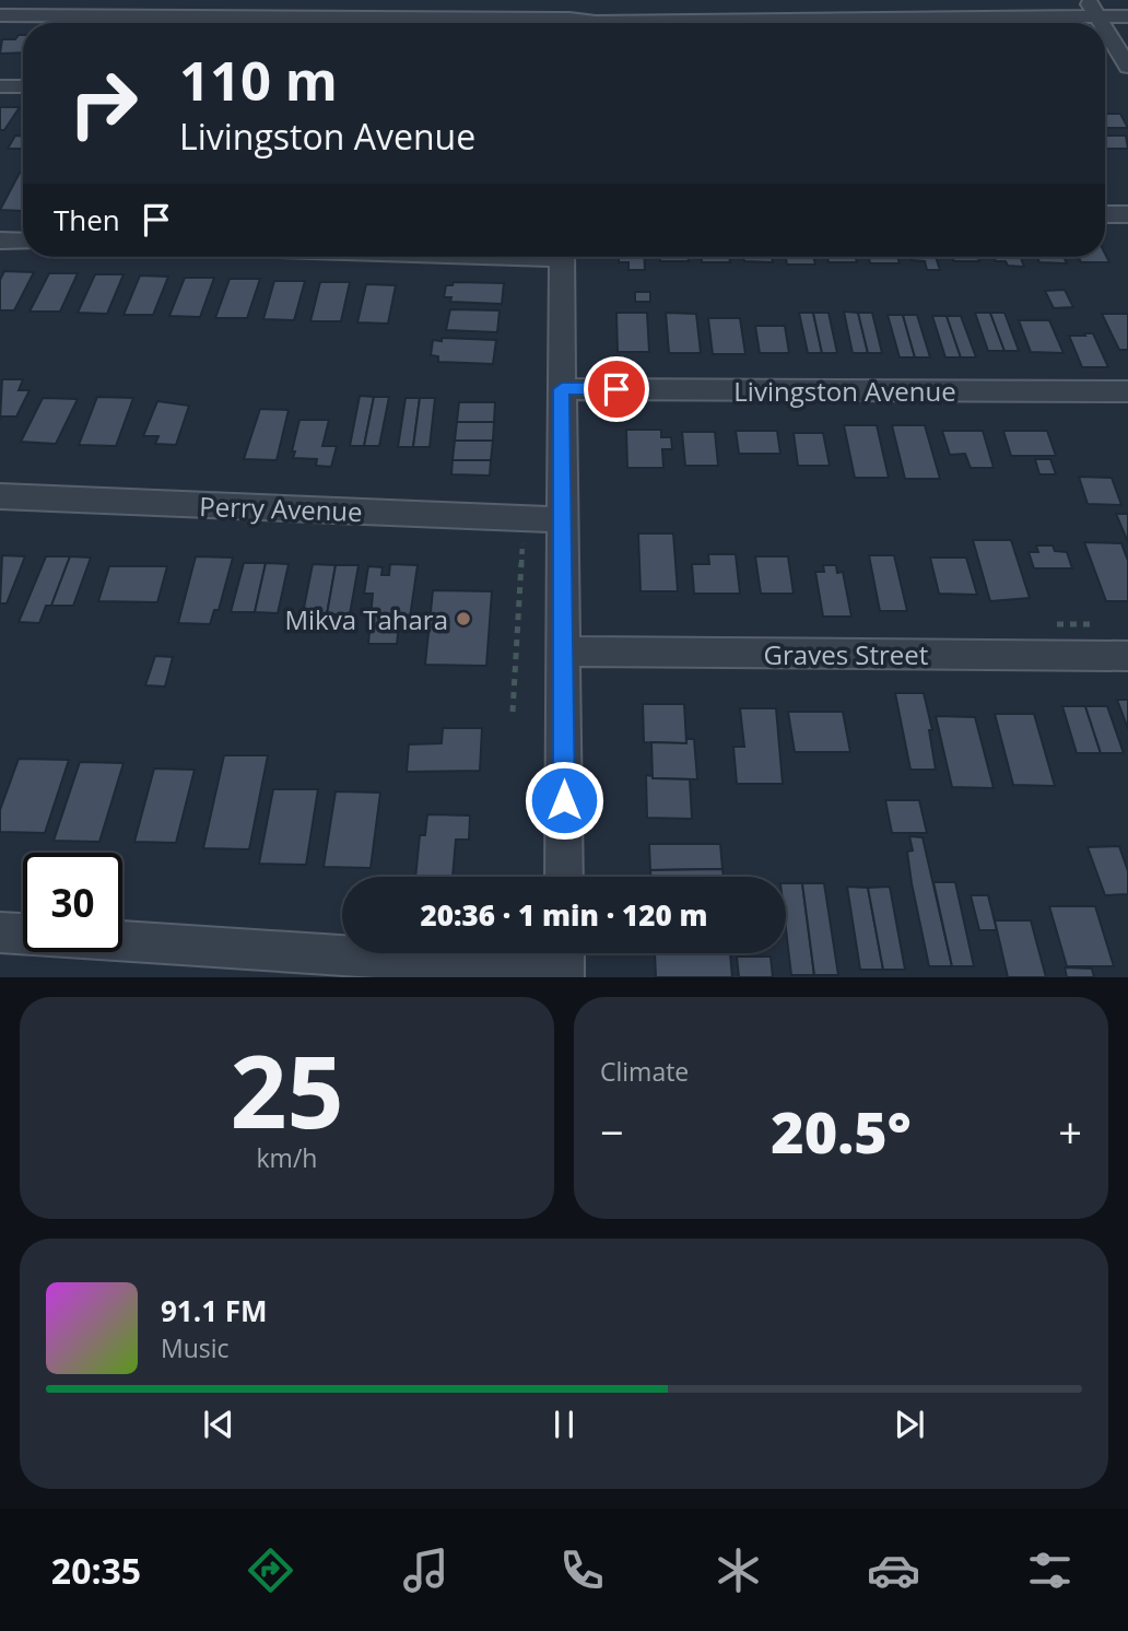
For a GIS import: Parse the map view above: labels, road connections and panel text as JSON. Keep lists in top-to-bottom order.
{
  "streets": {
    "street": ["Livingston Avenue", "Perry Avenue", "Graves Street"]
  },
  "places": ["Mikva Tahara"],
  "page": {
    "turn": ["110 m", "Livingston Avenue"],
    "then": "Then",
    "limit": "30",
    "trip": "20:36 · 1 min · 120 m",
    "tile": [
      ["25", "km/h"],
      "Climate"
    ],
    "heat": ["−", "20.5°", "+"],
    "song": ["91.1 FM", "Music"],
    "tabs": "20:35"
  }
}
